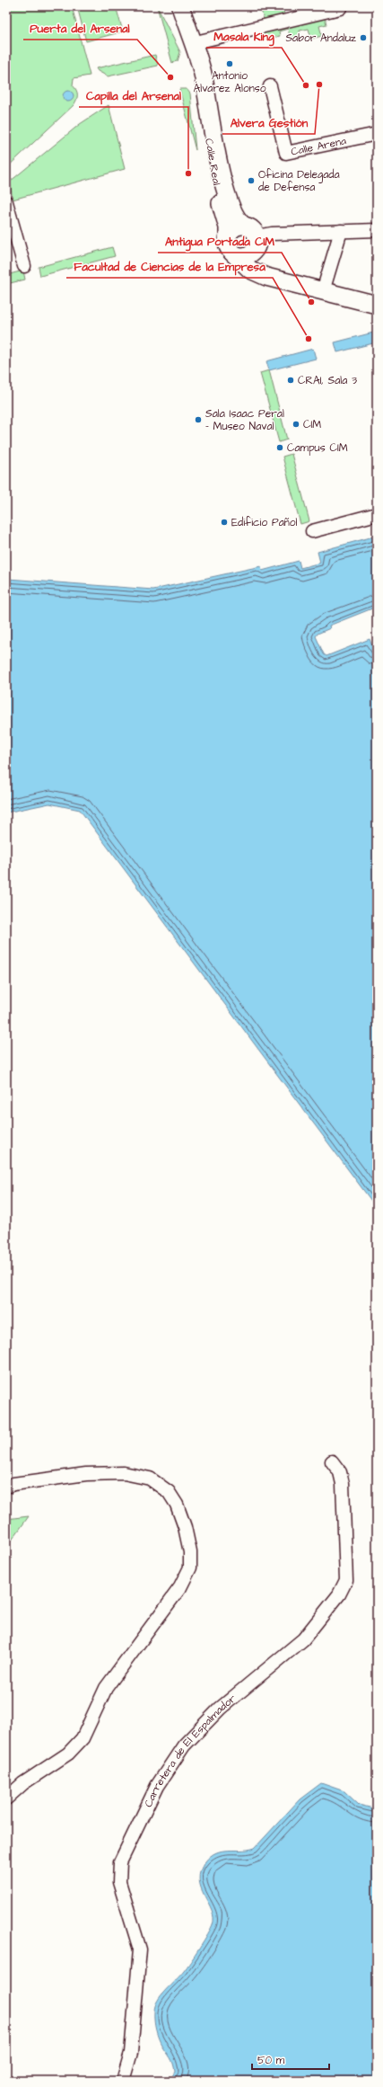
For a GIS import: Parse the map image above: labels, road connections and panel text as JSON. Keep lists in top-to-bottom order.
{
  "streets": {
    "main road": ["Calle Real"],
    "street": ["Calle Arena", "Carretera de El Espalmador"]
  },
  "places": [
    "Sabor Andaluz",
    "Antonio Álvarez Alonso",
    "Puerta del Arsenal",
    "Alvera Gestión",
    "Masala King",
    "Capilla del Arsenal",
    "Oficina Delegada de Defensa",
    "Antigua Portada CIM",
    "Facultad de Ciencias de la Empresa",
    "CRAI, Sala 3",
    "Sala Isaac Peral - Museo Naval",
    "CIM",
    "Campus CIM",
    "Edificio Pañol"
  ],
  "scale_bar": "50 m"
}
